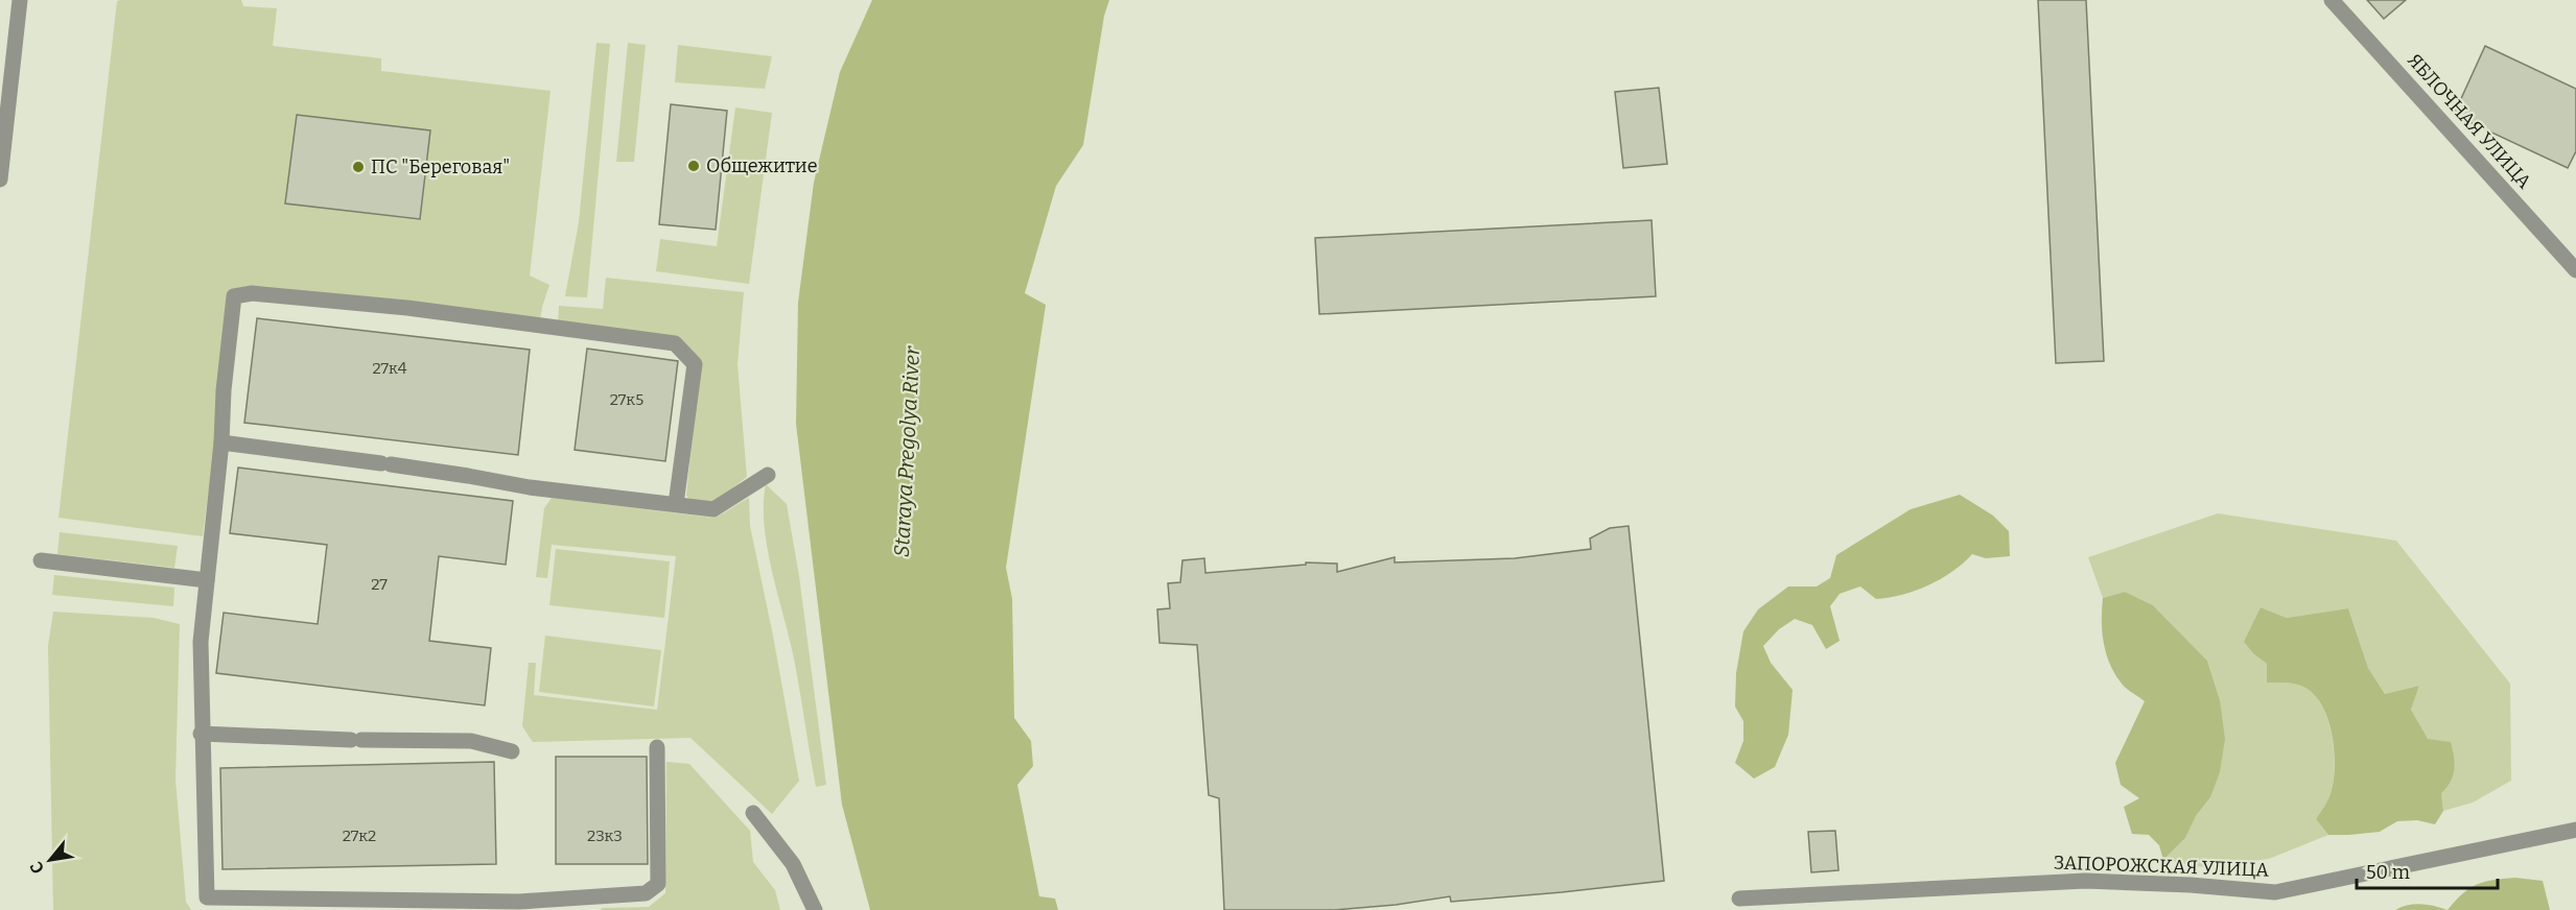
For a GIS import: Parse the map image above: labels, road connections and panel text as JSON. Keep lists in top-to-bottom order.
{
  "streets": {
    "street": ["ЯБЛОЧНАЯ УЛИЦА", "ЗАПОРОЖСКАЯ УЛИЦА"]
  },
  "water": ["Staraya Pregolya River"],
  "places": ["Общежитие", "ПС \"Береговая\""],
  "house_numbers": [
    "27к4",
    "27к5",
    "27",
    "27к2",
    "23к3"
  ],
  "scale_bar": "50 m",
  "north": "bottom left"
}
